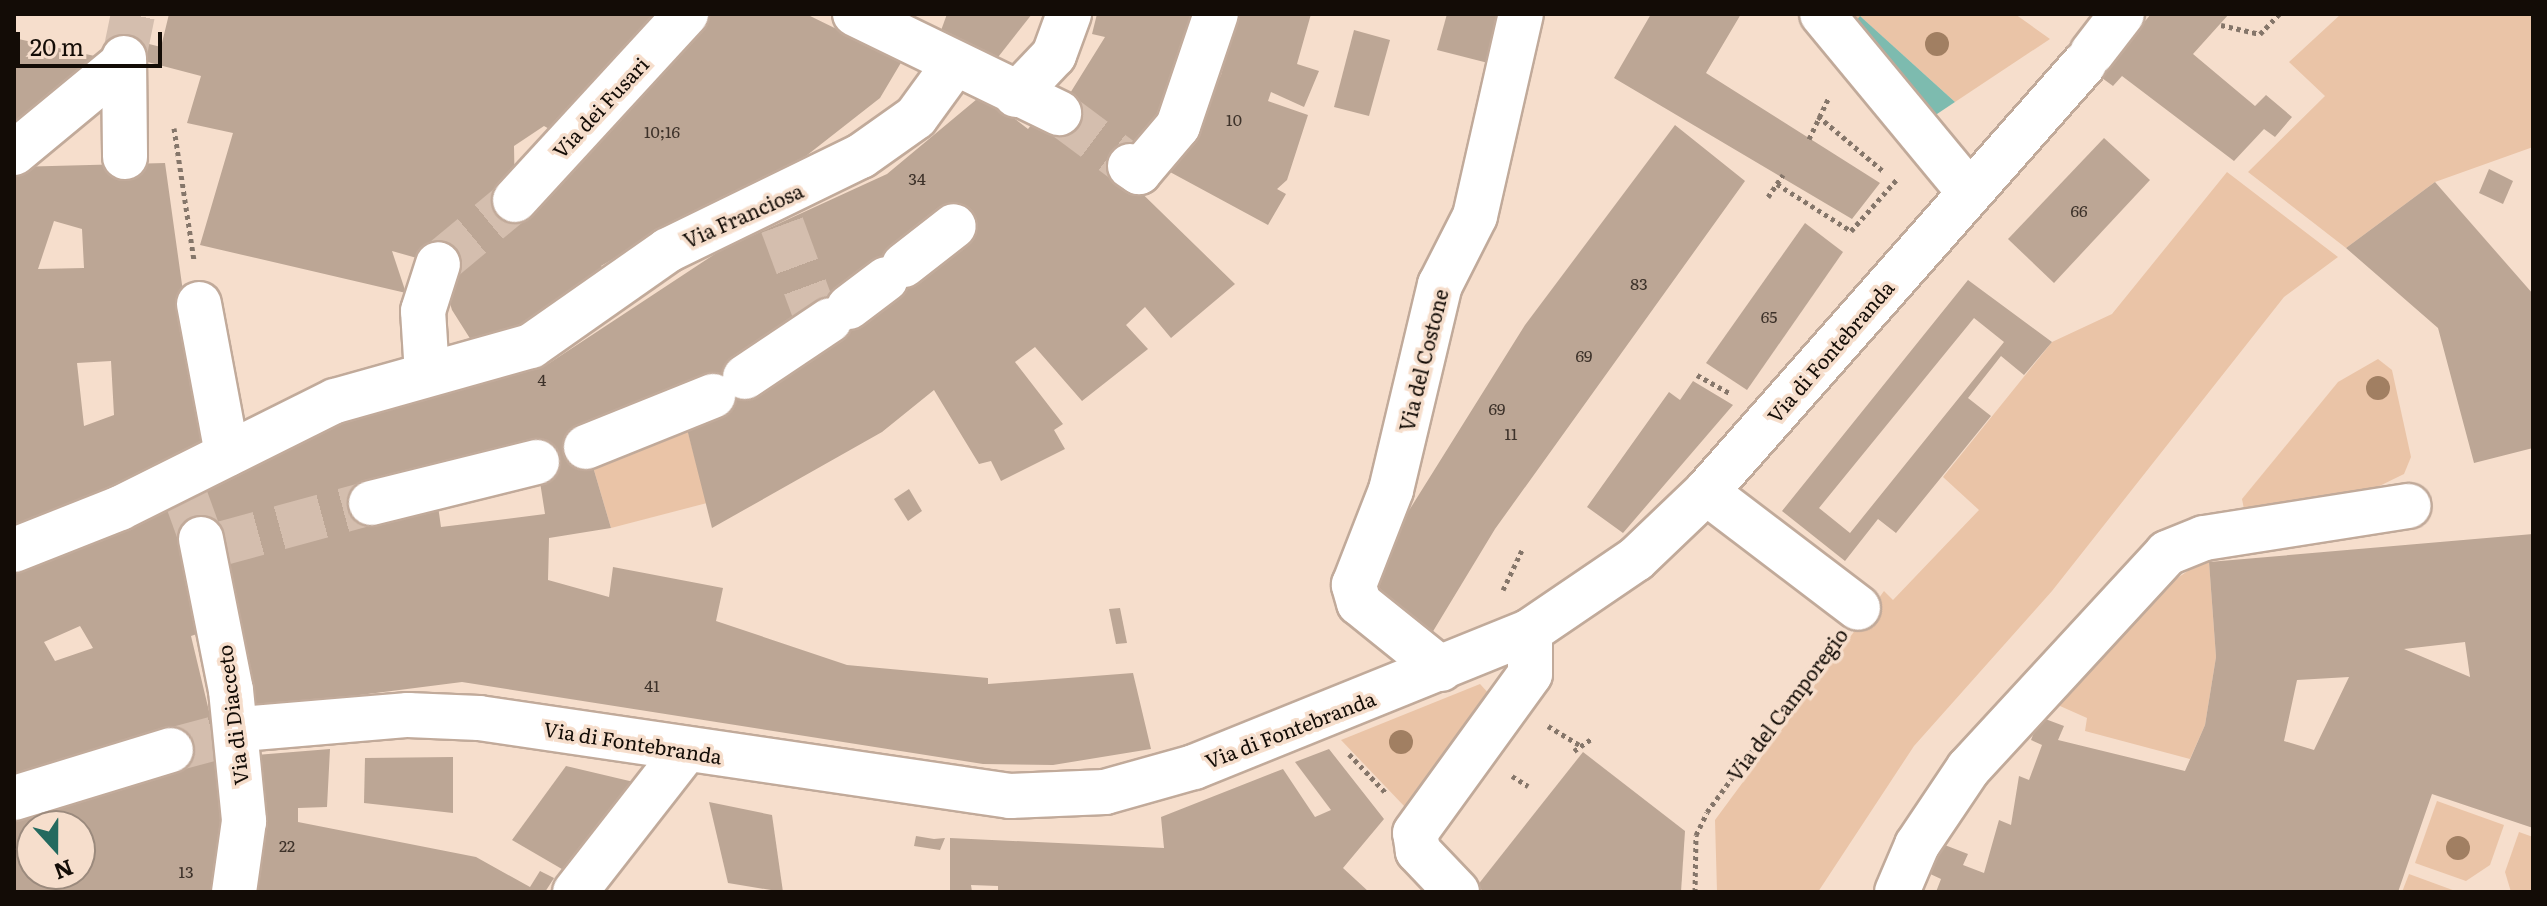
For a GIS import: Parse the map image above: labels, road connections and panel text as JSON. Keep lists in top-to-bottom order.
{
  "streets": {
    "street": [
      "Via dei Fusari",
      "Via Franciosa",
      "Via di Fontebranda",
      "Via del Costone",
      "Via del Camporegio",
      "Via di Diacceto"
    ]
  },
  "crossings": [
    ["Via di Fontebranda", "Via del Costone"],
    ["Via di Fontebranda", "Via del Camporegio"],
    ["Via di Fontebranda", "Via di Diacceto"]
  ],
  "house_numbers": [
    "10",
    "10;16",
    "34",
    "66",
    "83",
    "65",
    "69",
    "4",
    "69",
    "11",
    "41",
    "22",
    "13"
  ],
  "scale_bar": "20 m",
  "north": "bottom"
}
